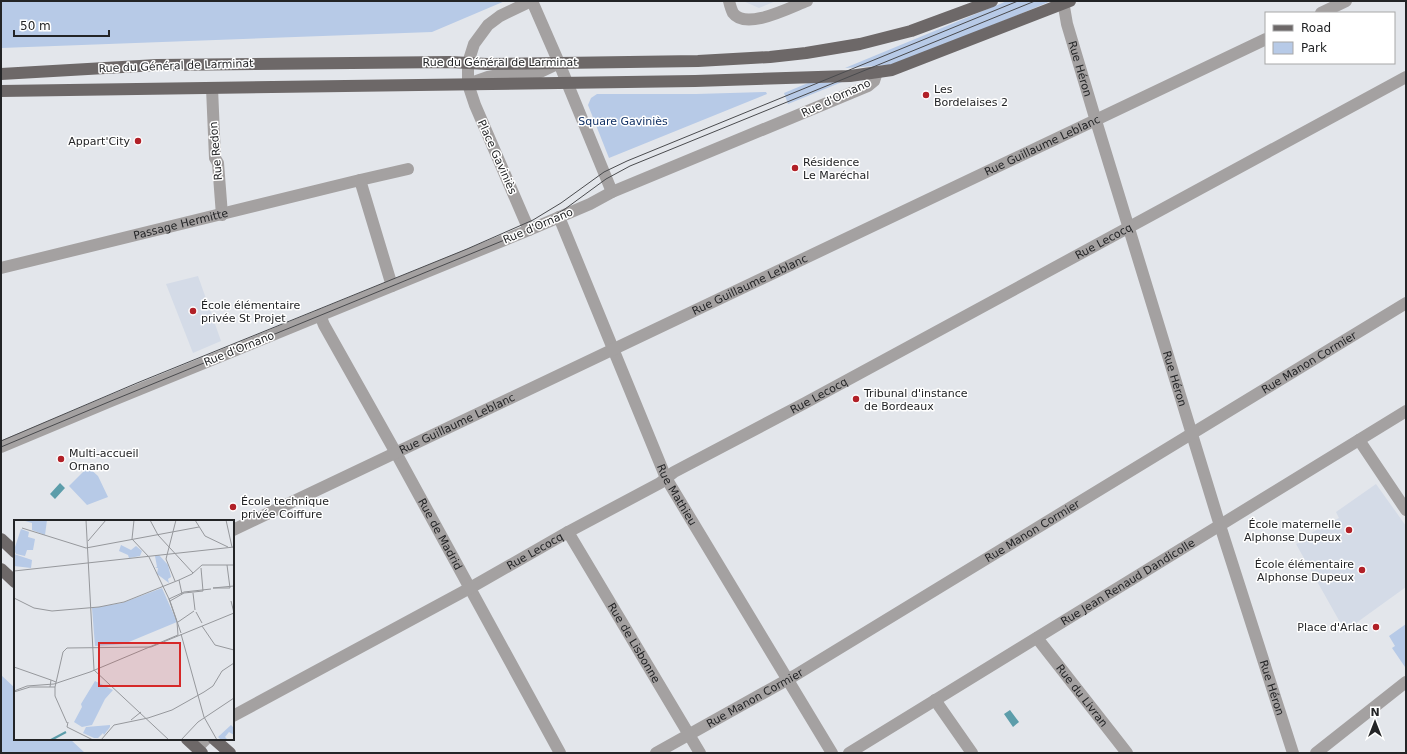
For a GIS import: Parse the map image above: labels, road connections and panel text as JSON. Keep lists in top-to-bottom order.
{
  "streets": {
    "main road": ["Rue du Général de Larminat", "Rue d'Ornano"],
    "street": [
      "Rue Héron",
      "Rue Guillaume Leblanc",
      "Rue Redon",
      "Place Gaviniès",
      "Passage Hermitte",
      "Rue Lecocq",
      "Rue Manon Cormier",
      "Rue Mathieu",
      "Rue de Madrid",
      "Rue Jean Renaud Dandicolle",
      "Rue de Lisbonne",
      "Rue du Livran"
    ]
  },
  "crossings": [
    ["Rue du Général de Larminat", "Rue d'Ornano"],
    ["Rue du Général de Larminat", "Rue Redon"],
    ["Rue du Général de Larminat", "Place Gaviniès"],
    ["Rue Héron", "Rue d'Ornano"],
    ["Rue Héron", "Rue Guillaume Leblanc"],
    ["Rue Héron", "Rue Lecocq"],
    ["Rue Héron", "Rue Manon Cormier"],
    ["Rue Héron", "Rue Jean Renaud Dandicolle"],
    ["Rue d'Ornano", "Place Gaviniès"],
    ["Rue d'Ornano", "Rue Mathieu"],
    ["Rue d'Ornano", "Rue de Madrid"],
    ["Rue Guillaume Leblanc", "Rue Mathieu"],
    ["Rue Guillaume Leblanc", "Rue de Madrid"],
    ["Rue Redon", "Passage Hermitte"],
    ["Rue Lecocq", "Rue Mathieu"],
    ["Rue Lecocq", "Rue de Madrid"],
    ["Rue Lecocq", "Rue de Lisbonne"],
    ["Rue Manon Cormier", "Rue Mathieu"],
    ["Rue Manon Cormier", "Rue de Lisbonne"],
    ["Rue Jean Renaud Dandicolle", "Rue du Livran"]
  ],
  "parks": ["Square Gaviniès"],
  "places": [
    "Les Bordelaises 2",
    "Appart'City",
    "Résidence Le Maréchal",
    "École élémentaire privée St Projet",
    "Tribunal d'instance de Bordeaux",
    "Multi-accueil Ornano",
    "École technique privée Coiffure",
    "École maternelle Alphonse Dupeux",
    "École élémentaire Alphonse Dupeux",
    "Place d'Arlac"
  ],
  "legend": ["Road", "Park"],
  "scale_bar": "50 m",
  "north": "top"
}
